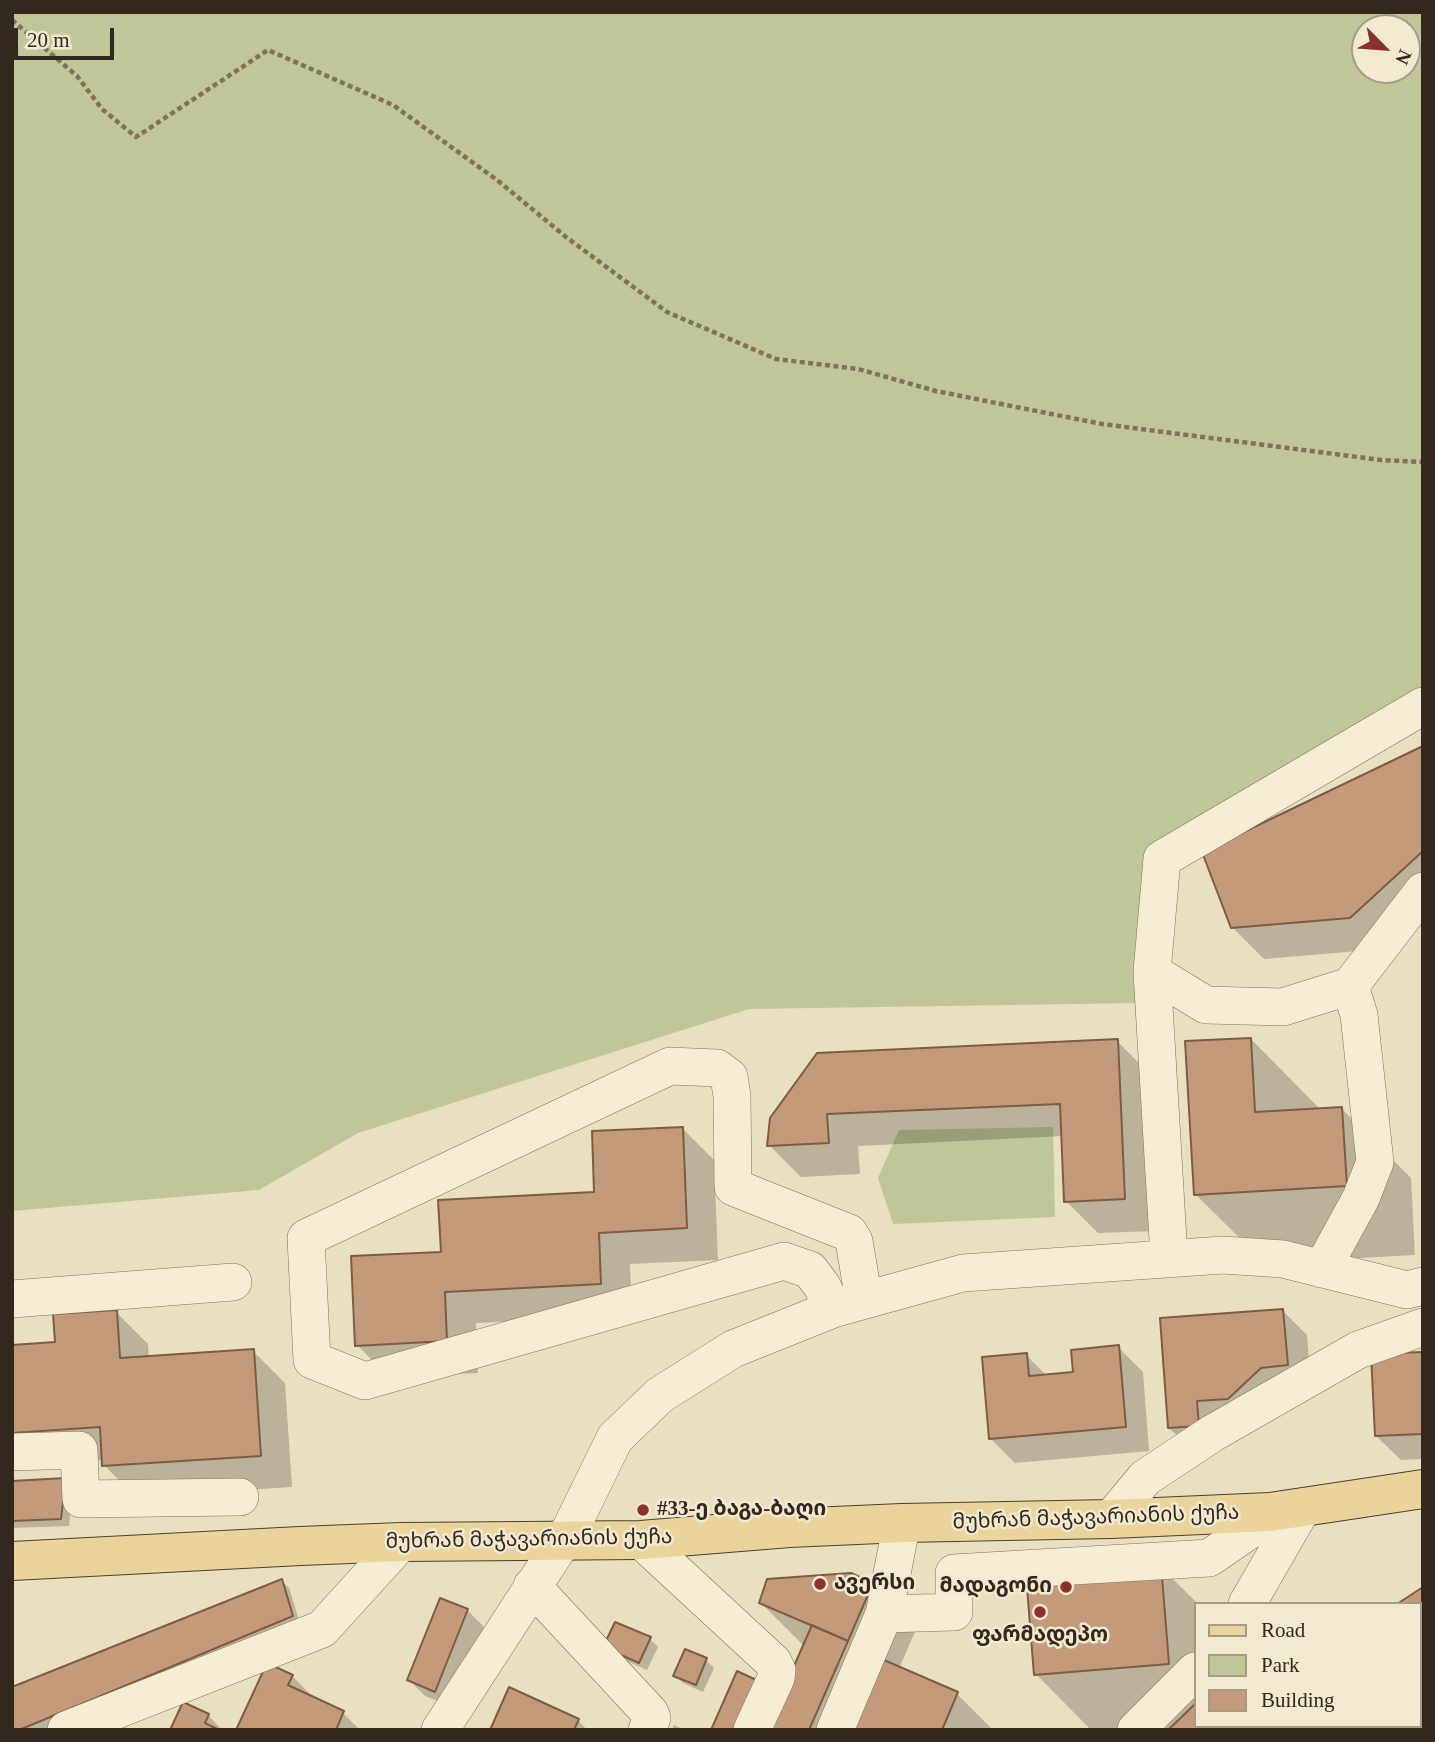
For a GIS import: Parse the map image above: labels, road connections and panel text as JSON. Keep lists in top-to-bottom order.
{
  "streets": {
    "main road": ["მუხრან მაჭავარიანის ქუჩა"]
  },
  "places": [
    "#33-ე ბაგა-ბაღი",
    "ავერსი",
    "მადაგონი",
    "ფარმადეპო"
  ],
  "legend": ["Road", "Park", "Building"],
  "scale_bar": "20 m",
  "north": "bottom right"
}
